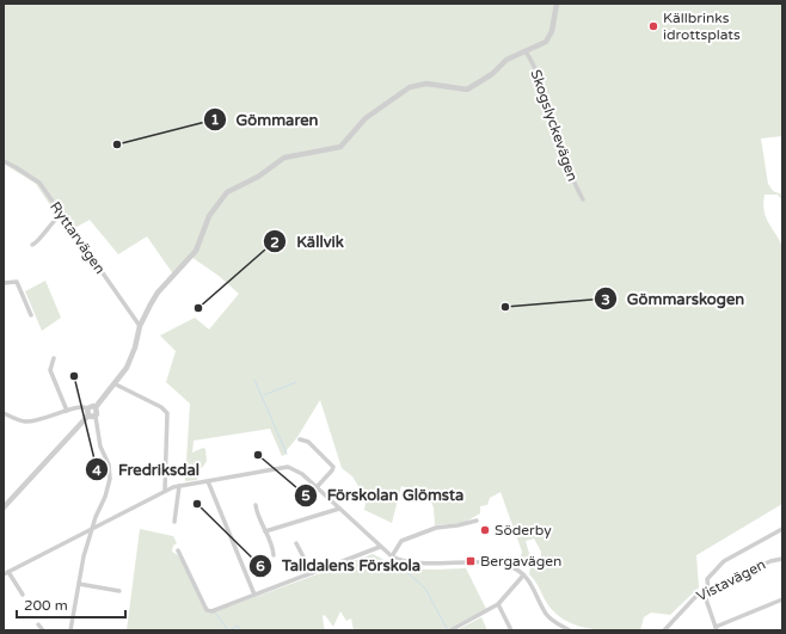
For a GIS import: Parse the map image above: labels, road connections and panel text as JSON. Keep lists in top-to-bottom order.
{
  "streets": {
    "street": ["Skogslyckevägen", "Ryttarvägen", "Vistavägen"]
  },
  "places": {
    "other": [
      "Källbrinks idrottsplats",
      "Gömmaren",
      "Gömmarskogen",
      "Källvik",
      "Fredriksdal",
      "Förskolan Glömsta",
      "Talldalens Förskola",
      "Söderby"
    ],
    "transit": ["Bergavägen"]
  },
  "scale_bar": "200 m"
}
